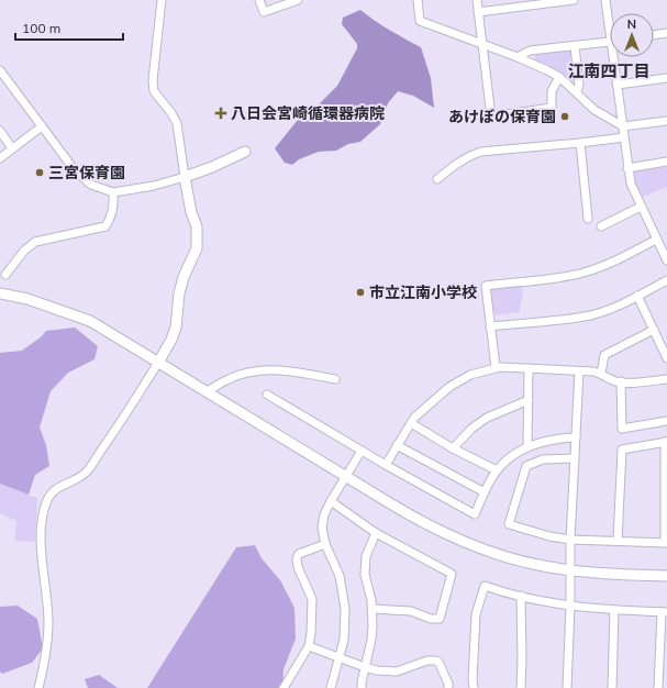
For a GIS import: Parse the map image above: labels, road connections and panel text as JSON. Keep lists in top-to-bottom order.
{
  "districts": ["江南四丁目"],
  "places": {
    "health": ["八日会宮崎循環器病院"],
    "other": ["あけぼの保育園", "三宮保育園", "市立江南小学校"]
  },
  "scale_bar": "100 m",
  "north": "top"
}
